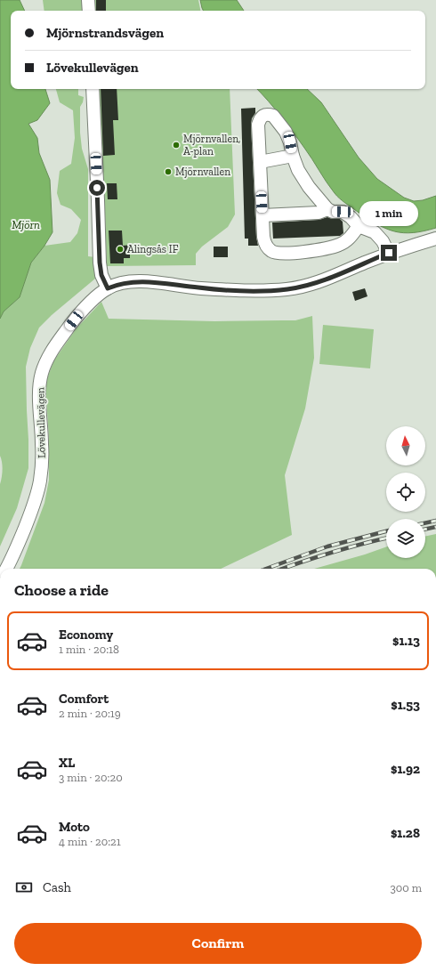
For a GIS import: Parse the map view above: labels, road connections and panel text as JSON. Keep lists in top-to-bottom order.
{
  "streets": {
    "street": ["Lövekullevägen"]
  },
  "water": ["Mjörn"],
  "places": ["Mjörnvallen, A-plan", "Mjörnvallen", "Alingsås IF"],
  "north": "top",
  "page": {
    "banner": ["Mjörnstrandsvägen", "Lövekullevägen"],
    "bubble": "1 min",
    "heading": "Choose a ride",
    "list": [
      {
        "name": "Economy",
        "note": "1 min · 20:18",
        "value": "$1.13"
      },
      {
        "name": "Comfort",
        "note": "2 min · 20:19",
        "value": "$1.53"
      },
      {
        "name": "XL",
        "note": "3 min · 20:20",
        "value": "$1.92"
      },
      {
        "name": "Moto",
        "note": "4 min · 20:21",
        "value": "$1.28"
      }
    ],
    "pay": ["Cash", "300 m"],
    "buttons": "Confirm"
  }
}
